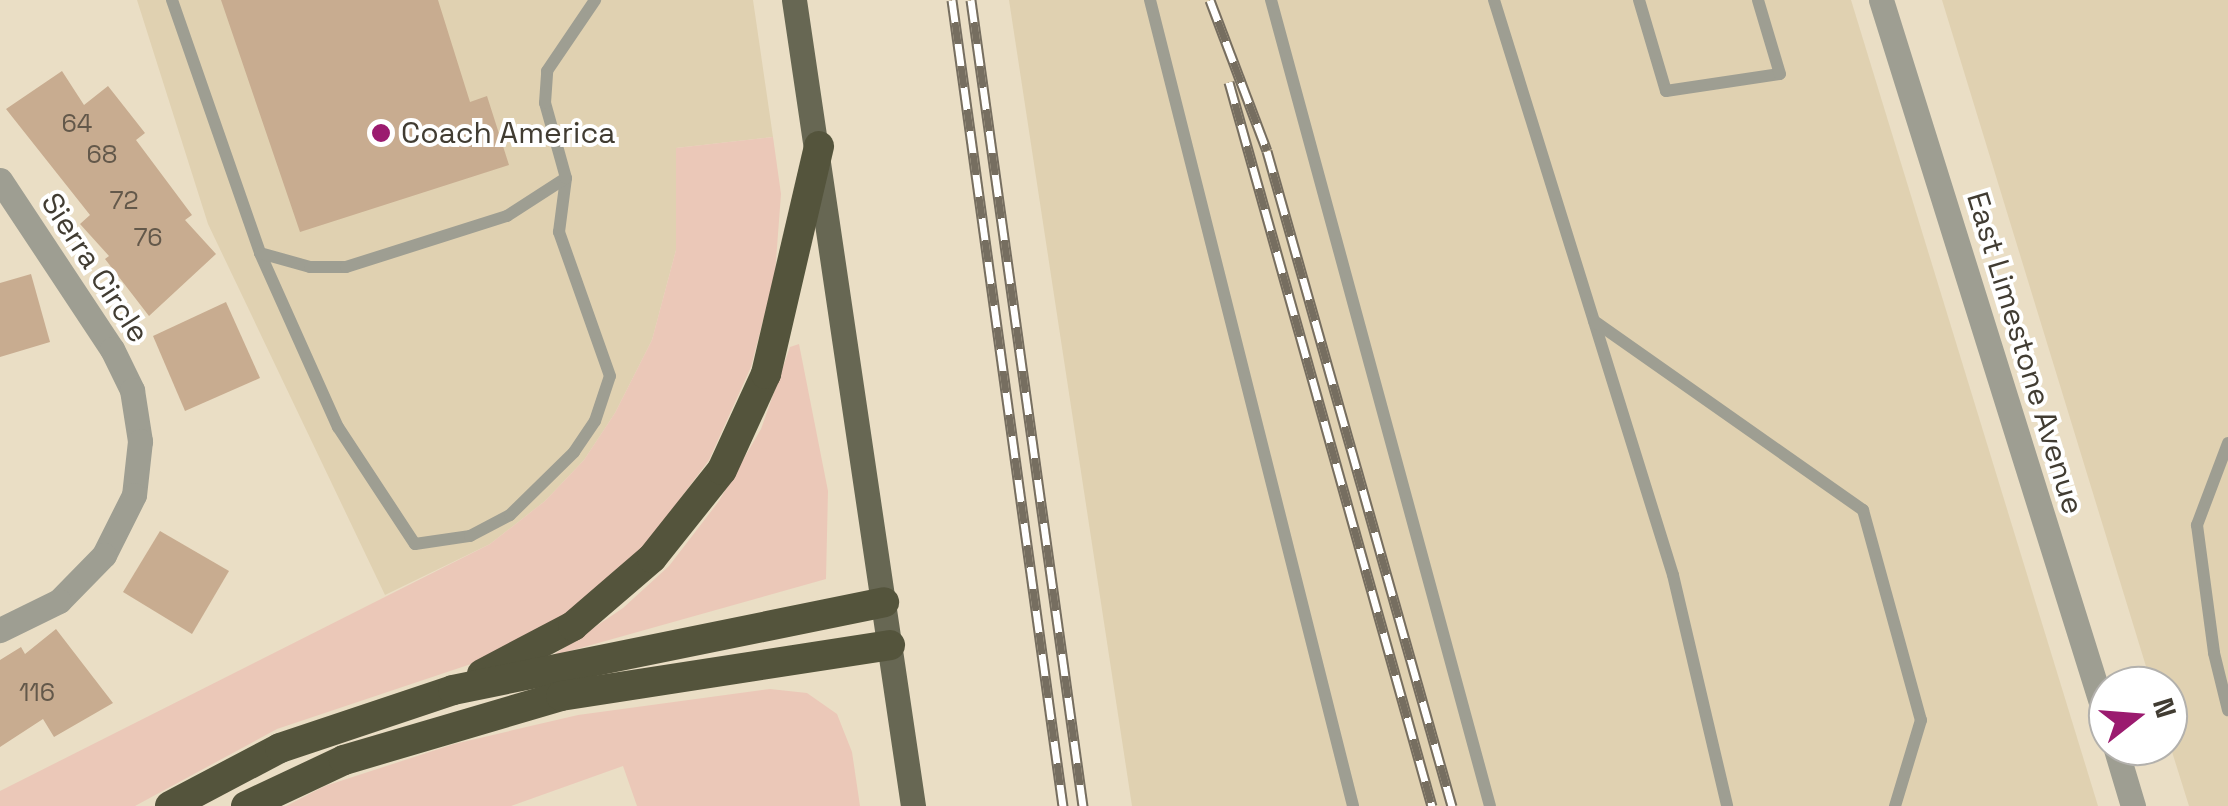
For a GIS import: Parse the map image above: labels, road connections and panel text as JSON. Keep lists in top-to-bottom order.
{
  "streets": {
    "street": ["Sierra Circle", "East Limestone Avenue"]
  },
  "places": ["Coach America"],
  "house_numbers": [
    "64",
    "68",
    "72",
    "76",
    "116"
  ],
  "north": "right"
}
